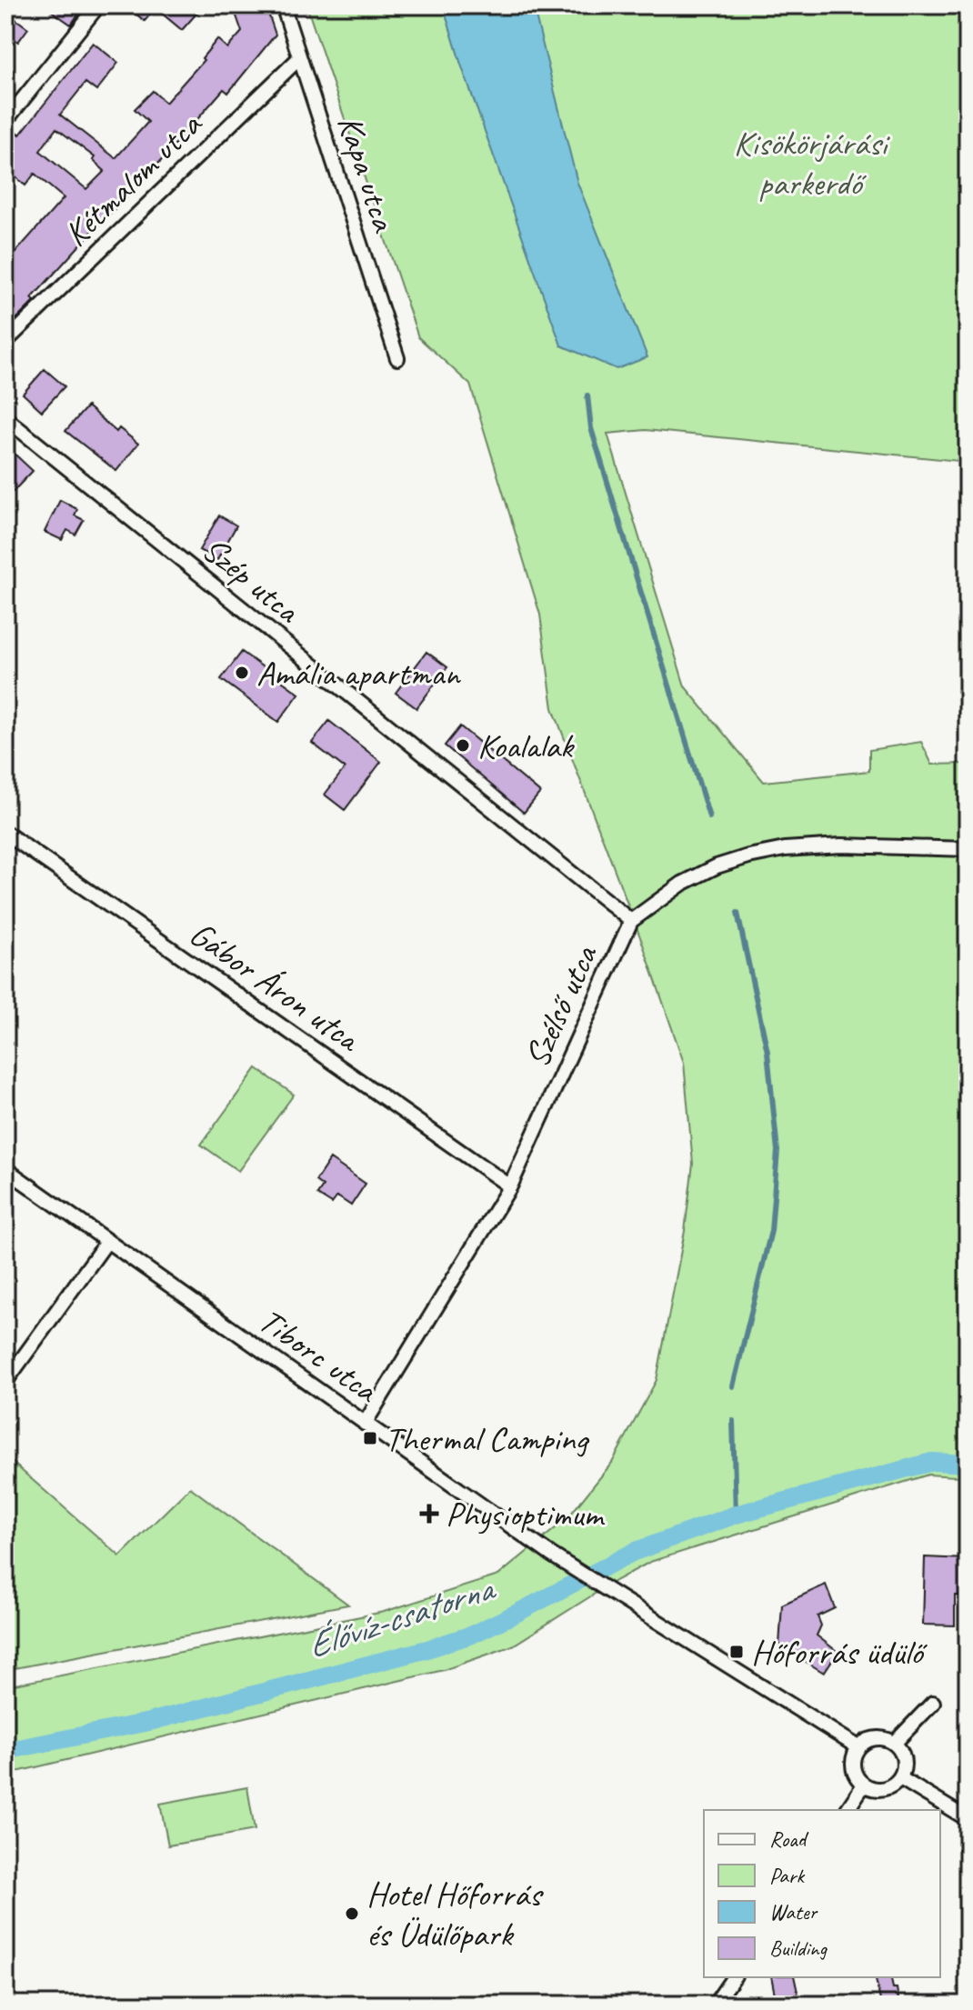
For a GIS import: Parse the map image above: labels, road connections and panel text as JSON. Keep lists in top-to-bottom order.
{
  "streets": {
    "street": [
      "Kapa utca",
      "Kétmalom utca",
      "Szép utca",
      "Gábor Áron utca",
      "Szélső utca",
      "Tiborc utca"
    ]
  },
  "crossings": [
    ["Kapa utca", "Kétmalom utca"],
    ["Szép utca", "Szélső utca"],
    ["Gábor Áron utca", "Szélső utca"],
    ["Szélső utca", "Tiborc utca"]
  ],
  "water": ["Élővíz-csatorna"],
  "parks": ["Kisökörjárási parkerdő"],
  "places": {
    "other": ["Amália apartman", "Koalalak", "Hotel Hőforrás és Üdülőpark"],
    "transit": ["Thermal Camping", "Hőforrás üdülő"],
    "health": ["Physioptimum"]
  },
  "legend": [
    "Road",
    "Park",
    "Water",
    "Building"
  ]
}
